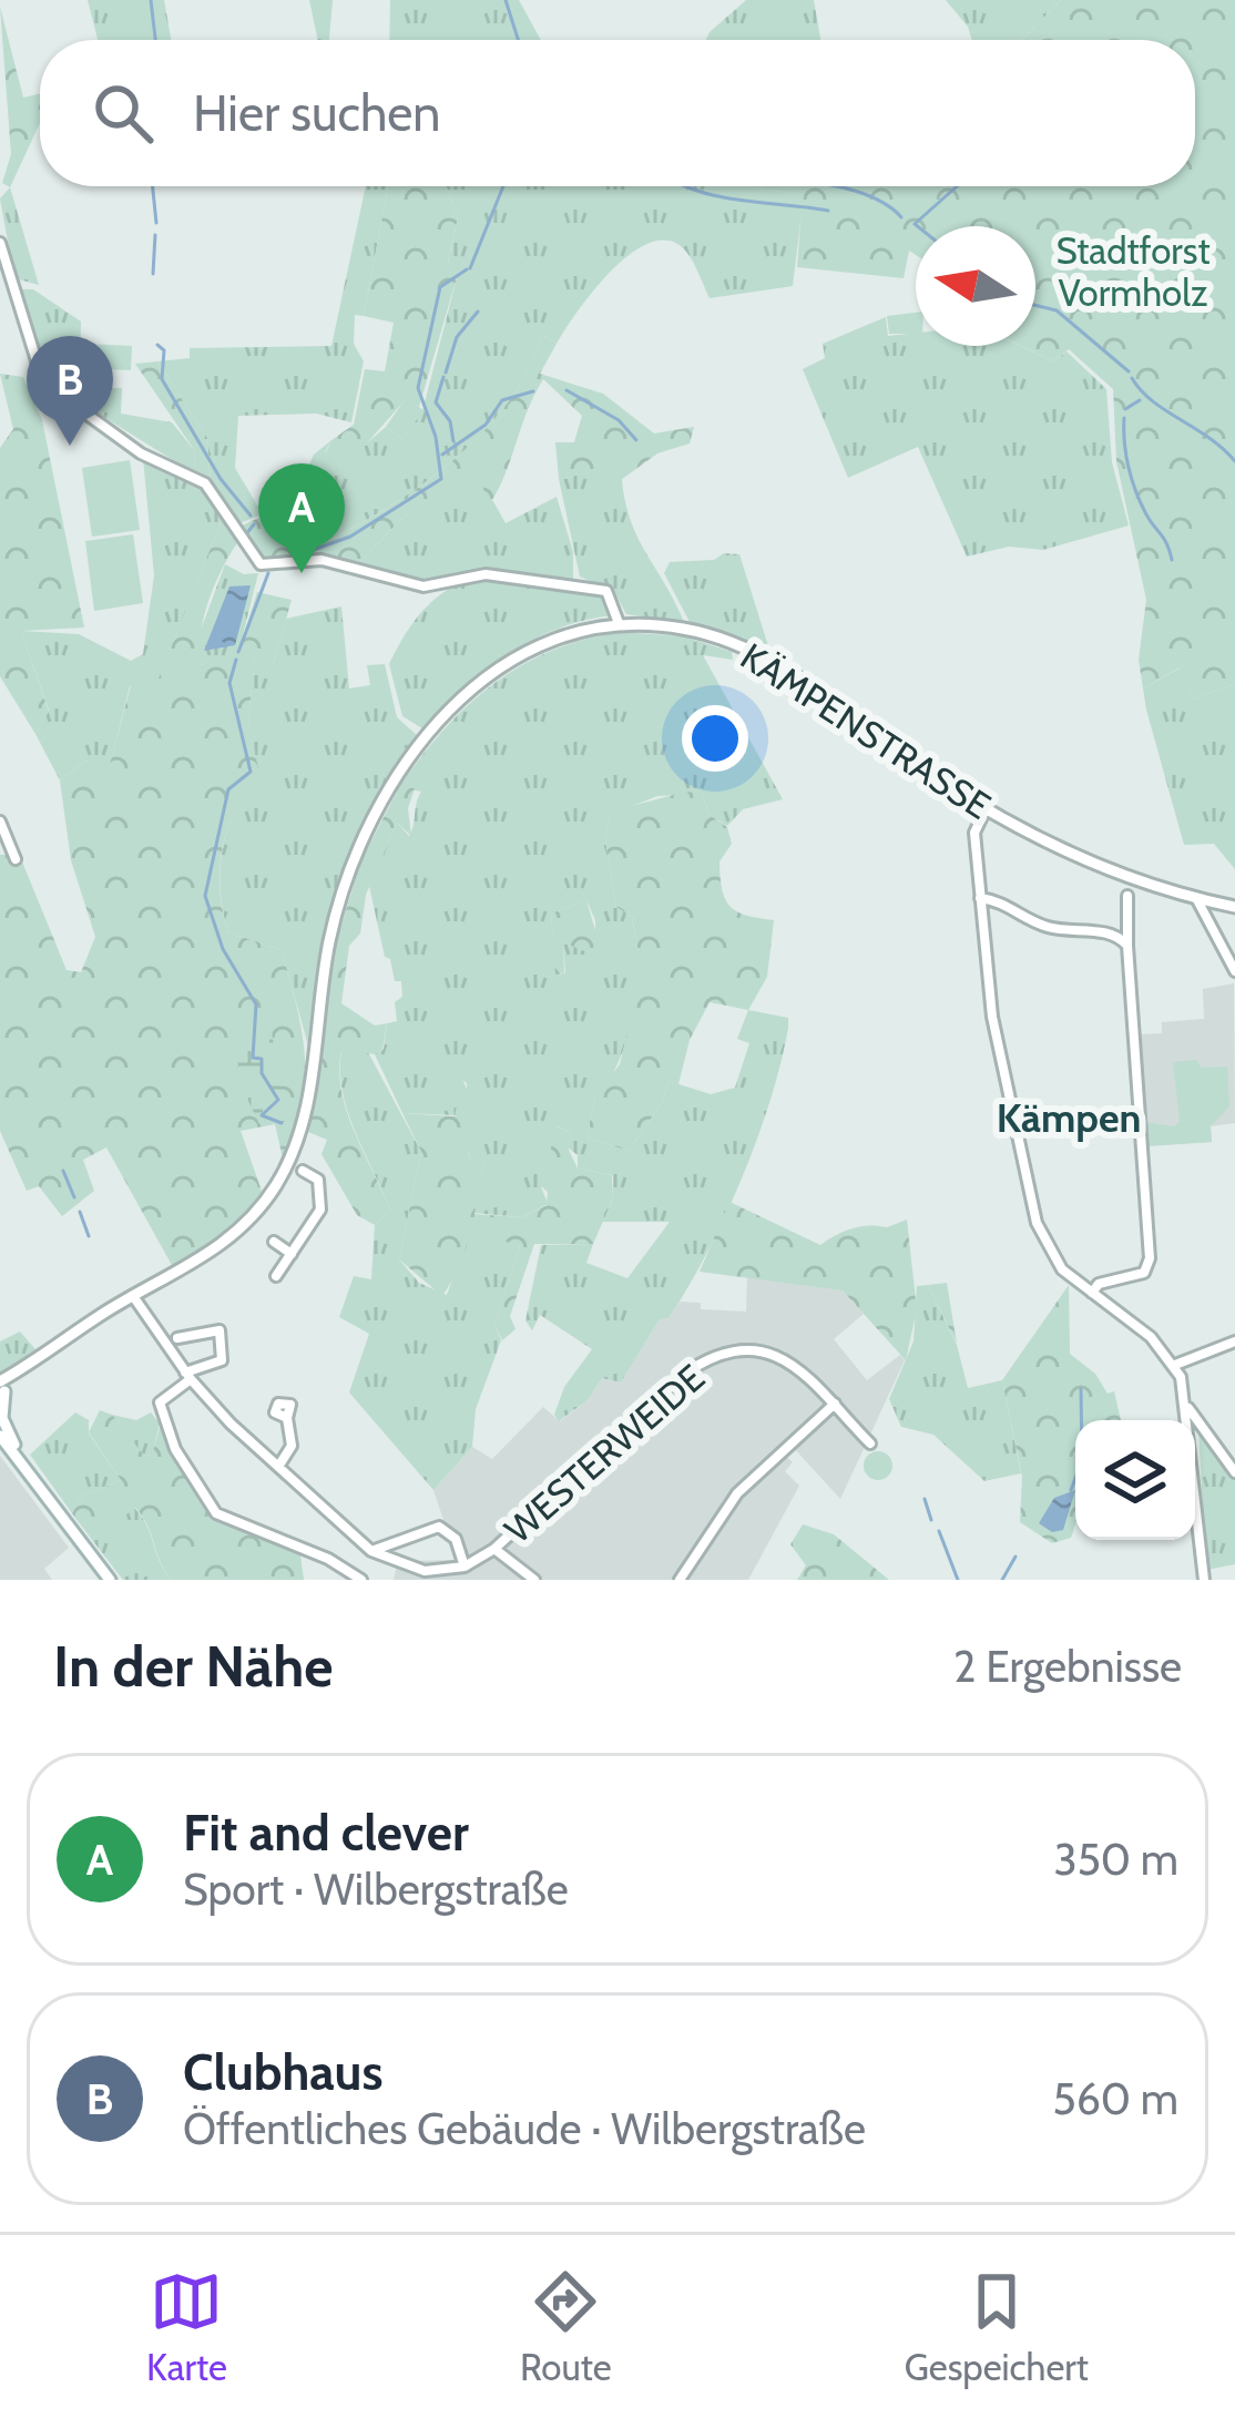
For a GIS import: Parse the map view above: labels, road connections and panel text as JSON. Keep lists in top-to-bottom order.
{
  "streets": {
    "street": ["KÄMPENSTRASSE", "WESTERWEIDE"]
  },
  "crossings": [
    ["KÄMPENSTRASSE", "WESTERWEIDE"]
  ],
  "districts": ["Kämpen"],
  "parks": ["Stadtforst Vormholz"],
  "north": "left",
  "page": {
    "search": "Hier suchen",
    "pins": ["B", "A"],
    "heading": ["In der Nähe", "2 Ergebnisse"],
    "list": [
      {
        "mark": "A",
        "name": "Fit and clever",
        "note": "Sport · Wilbergstraße",
        "value": "350 m"
      },
      {
        "mark": "B",
        "name": "Clubhaus",
        "note": "Öffentliches Gebäude · Wilbergstraße",
        "value": "560 m"
      }
    ],
    "nav": ["Karte", "Route", "Gespeichert"]
  }
}
